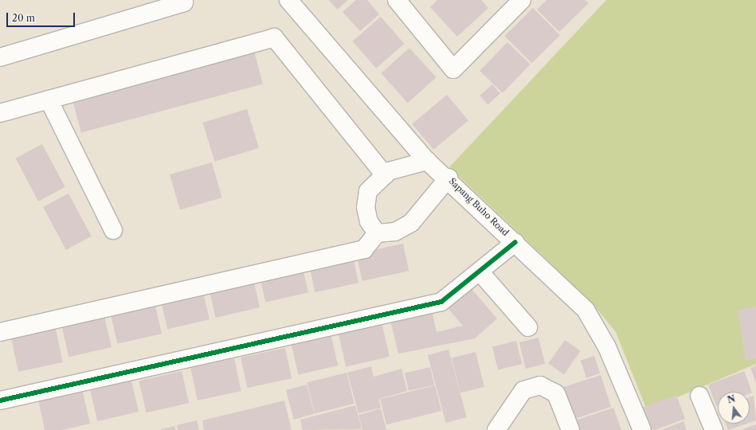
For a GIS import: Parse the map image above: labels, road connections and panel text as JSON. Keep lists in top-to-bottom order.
{
  "streets": {
    "street": ["Sapang Buho Road"]
  },
  "scale_bar": "20 m",
  "north": "top"
}
